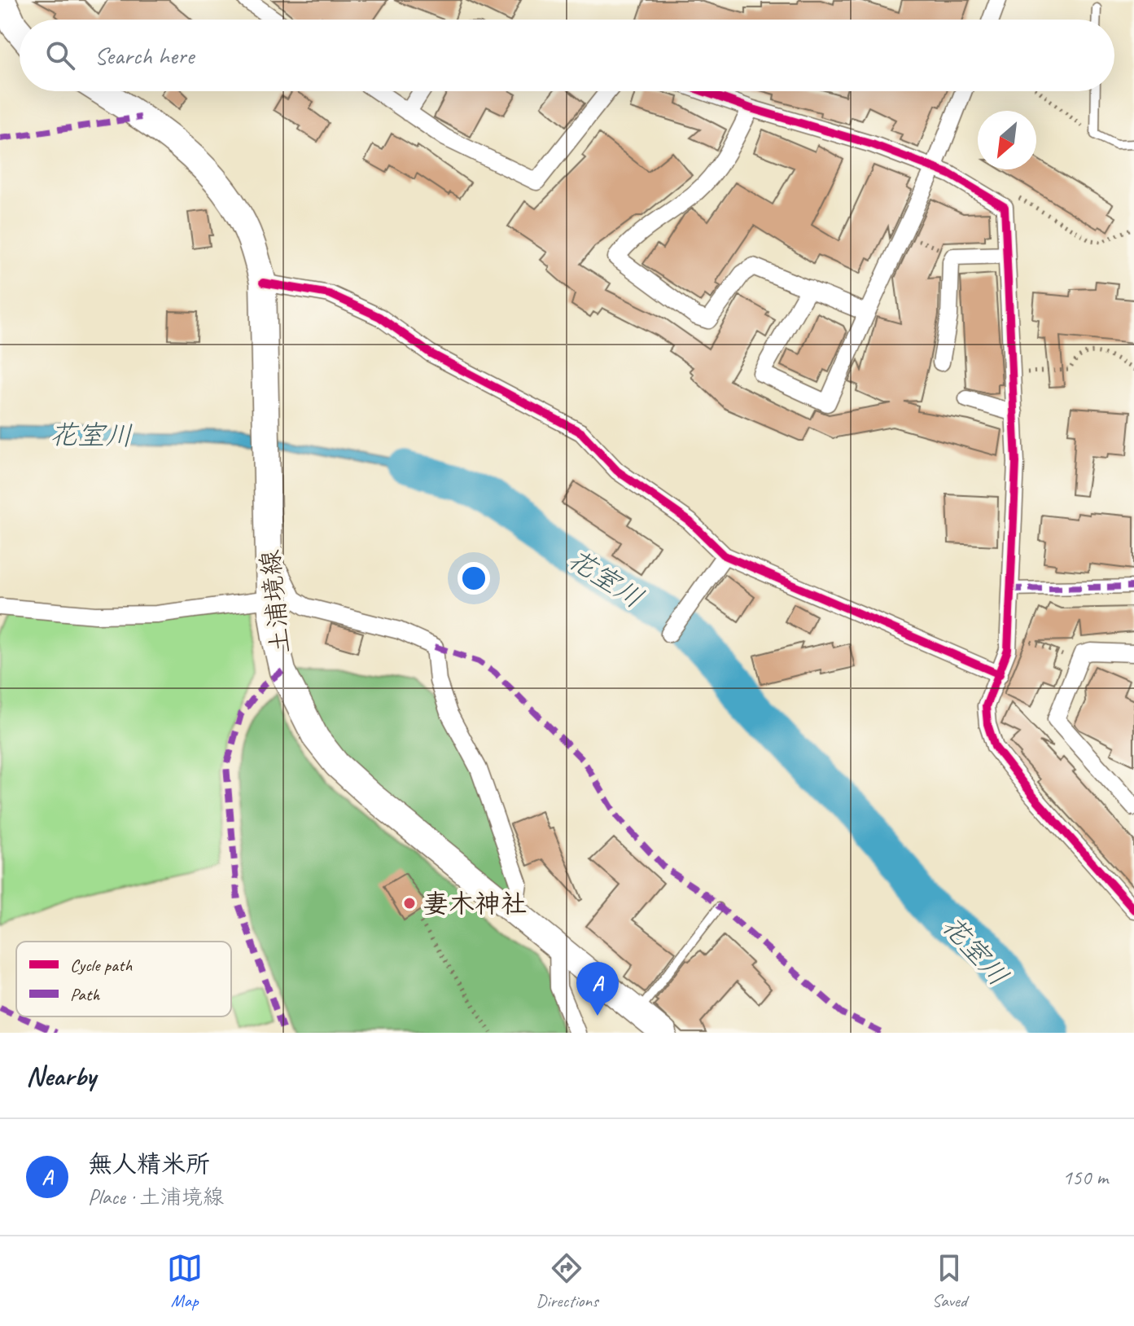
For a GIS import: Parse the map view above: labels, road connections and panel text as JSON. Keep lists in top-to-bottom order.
{
  "streets": {
    "main road": ["土浦境線"]
  },
  "water": ["花室川"],
  "places": ["妻木神社"],
  "legend": ["Cycle path", "Path"],
  "north": "bottom left",
  "page": {
    "search": "Search here",
    "pins": "A",
    "heading": "Nearby",
    "list": [
      {
        "mark": "A",
        "name": "無人精米所",
        "note": "Place · 土浦境線",
        "value": "150 m"
      }
    ],
    "nav": ["Map", "Directions", "Saved"]
  }
}
